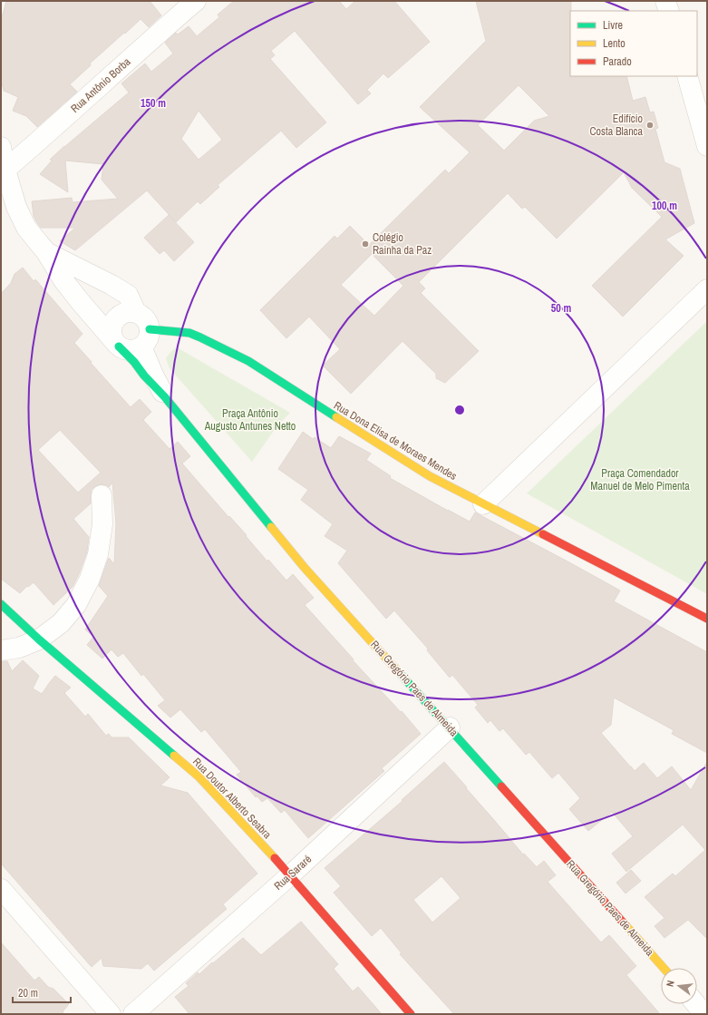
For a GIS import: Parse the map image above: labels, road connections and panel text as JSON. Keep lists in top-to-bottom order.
{
  "streets": {
    "street": [
      "Rua Antônio Borba",
      "Rua Dona Elisa de Moraes Mendes",
      "Rua Gregório Paes de Almeida",
      "Rua Doutor Alberto Seabra",
      "Rua Sararé"
    ]
  },
  "crossings": [
    ["Rua Antônio Borba", "Rua Gregório Paes de Almeida"],
    ["Rua Dona Elisa de Moraes Mendes", "Rua Gregório Paes de Almeida"],
    ["Rua Gregório Paes de Almeida", "Rua Sararé"],
    ["Rua Doutor Alberto Seabra", "Rua Sararé"]
  ],
  "parks": ["Praça Antônio Augusto Antunes Netto", "Praça Comendador Manuel de Melo Pimenta"],
  "places": ["Edifício Costa Blanca", "Colégio Rainha da Paz"],
  "legend": ["Livre", "Lento", "Parado"],
  "scale_bar": "20 m",
  "north": "left",
  "rings": ["150 m", "100 m", "50 m"]
}
